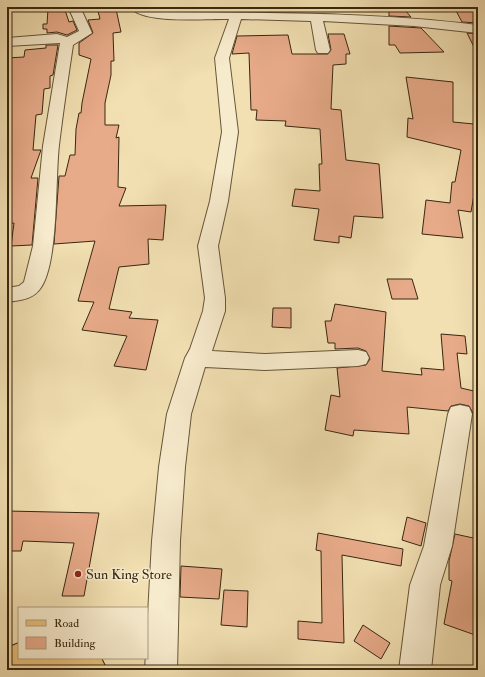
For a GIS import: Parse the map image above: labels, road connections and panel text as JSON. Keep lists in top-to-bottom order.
{
  "places": ["Sun King Store"],
  "legend": ["Road", "Building"]
}
